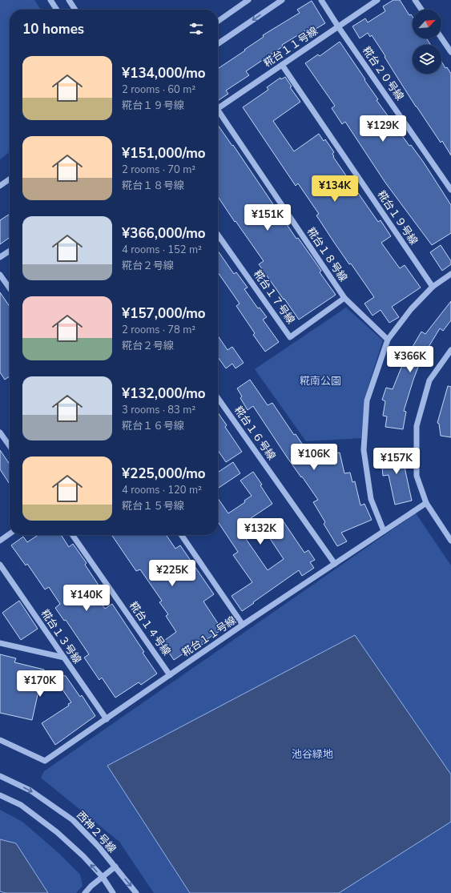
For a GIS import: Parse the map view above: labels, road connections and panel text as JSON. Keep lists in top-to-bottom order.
{
  "streets": {
    "street": [
      "糀台１１号線",
      "糀台２０号線",
      "糀台１９号線",
      "糀台１８号線",
      "糀台１７号線",
      "糀台１６号線",
      "糀台１４号線",
      "糀台１３号線",
      "西神２号線"
    ]
  },
  "crossings": [
    ["糀台１１号線", "糀台２０号線"],
    ["糀台１１号線", "糀台１９号線"],
    ["糀台１１号線", "糀台１６号線"],
    ["糀台１１号線", "糀台１４号線"],
    ["糀台１１号線", "糀台１３号線"],
    ["糀台１８号線", "糀台１７号線"]
  ],
  "parks": ["糀南公園", "池谷緑地"],
  "north": "top right",
  "page": {
    "heading": "10 homes",
    "list": [
      {
        "name": "¥134,000/mo",
        "note": "2 rooms · 60 m² · 糀台１９号線"
      },
      {
        "name": "¥151,000/mo",
        "note": "2 rooms · 70 m² · 糀台１８号線"
      },
      {
        "name": "¥366,000/mo",
        "note": "4 rooms · 152 m² · 糀台２号線"
      },
      {
        "name": "¥157,000/mo",
        "note": "2 rooms · 78 m² · 糀台２号線"
      },
      {
        "name": "¥132,000/mo",
        "note": "3 rooms · 83 m² · 糀台１６号線"
      },
      {
        "name": "¥225,000/mo",
        "note": "4 rooms · 120 m² · 糀台１５号線"
      }
    ],
    "price": [
      "¥129K",
      "¥134K",
      "¥151K",
      "¥366K",
      "¥106K",
      "¥157K",
      "¥132K",
      "¥225K",
      "¥140K",
      "¥170K"
    ]
  }
}
